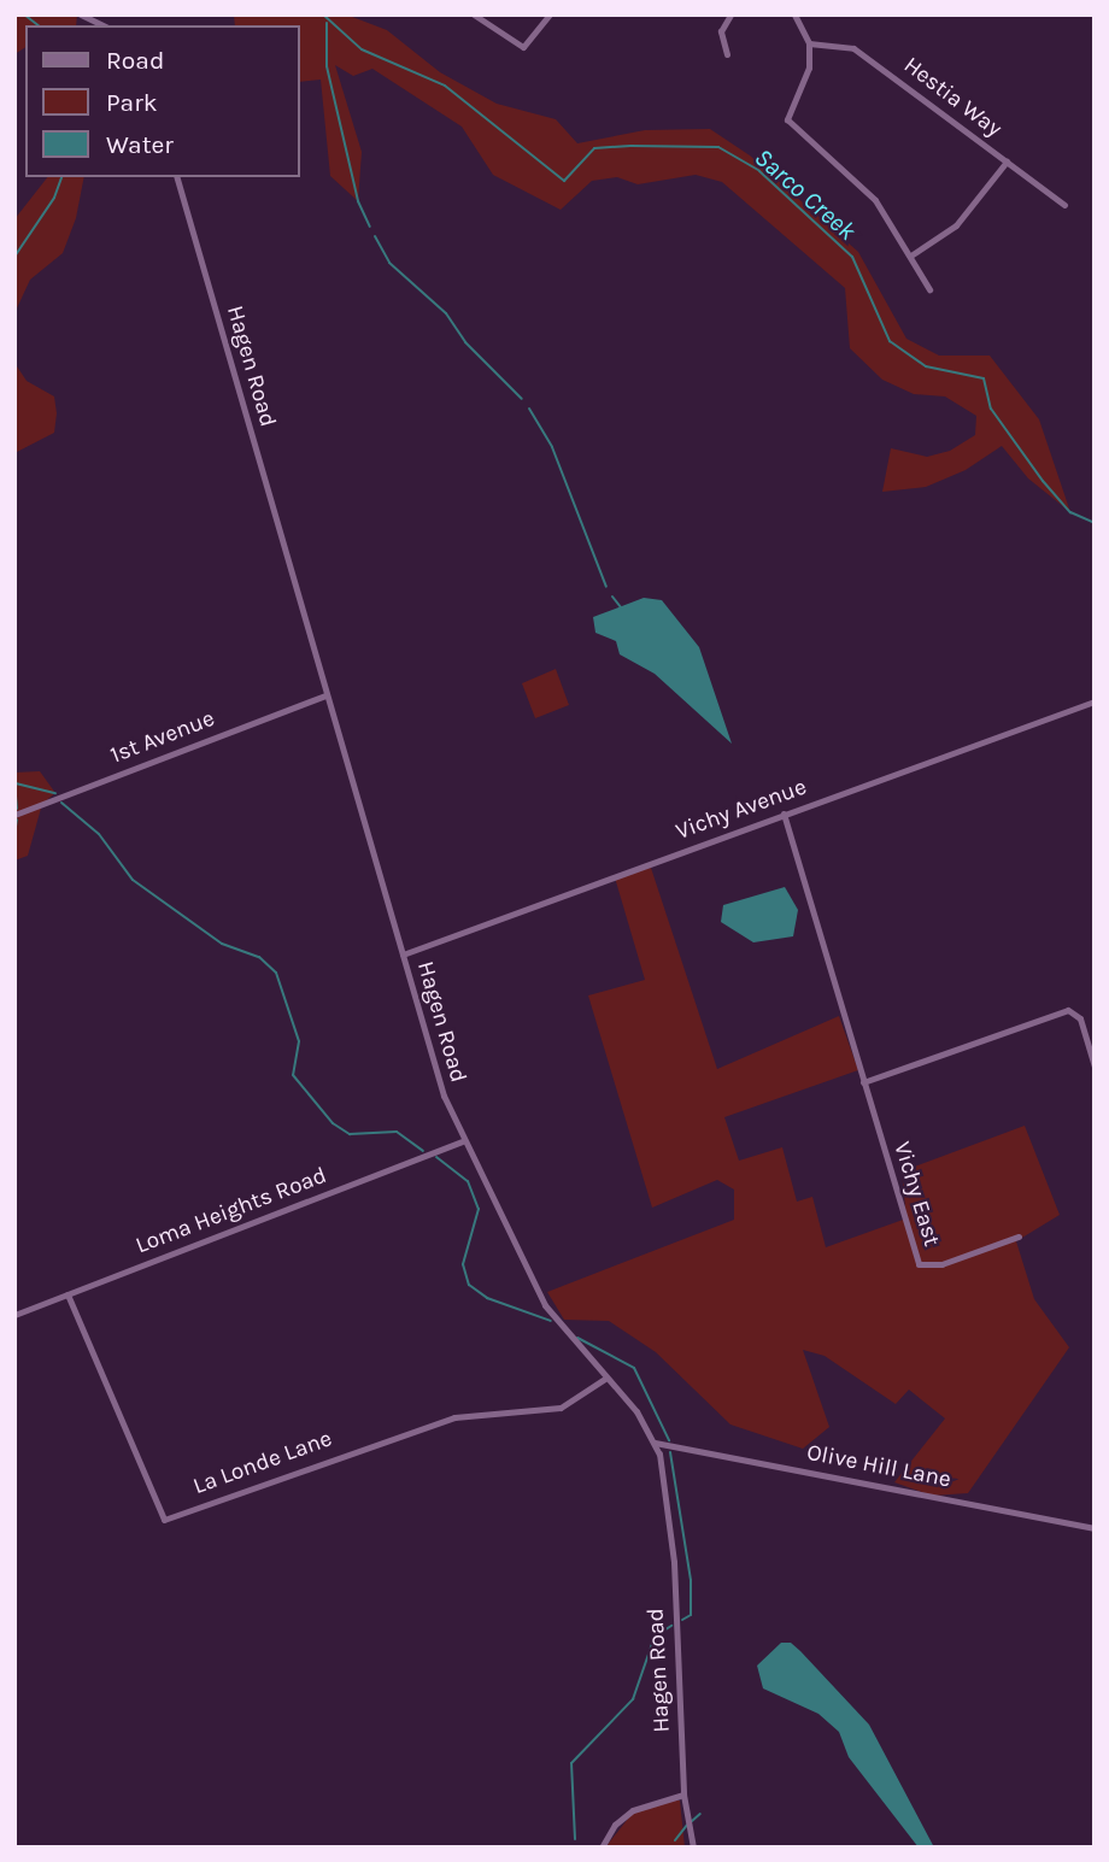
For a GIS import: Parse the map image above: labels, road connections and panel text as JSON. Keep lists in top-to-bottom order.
{
  "streets": {
    "street": [
      "Hestia Way",
      "Hagen Road",
      "1st Avenue",
      "Vichy Avenue",
      "Vichy East",
      "Loma Heights Road",
      "La Londe Lane",
      "Olive Hill Lane"
    ]
  },
  "crossings": [
    ["Hagen Road", "1st Avenue"],
    ["Hagen Road", "Vichy Avenue"],
    ["Hagen Road", "Loma Heights Road"],
    ["Hagen Road", "La Londe Lane"],
    ["Hagen Road", "Olive Hill Lane"],
    ["Vichy Avenue", "Vichy East"],
    ["Loma Heights Road", "La Londe Lane"]
  ],
  "water": ["Sarco Creek"],
  "legend": ["Road", "Park", "Water"]
}
